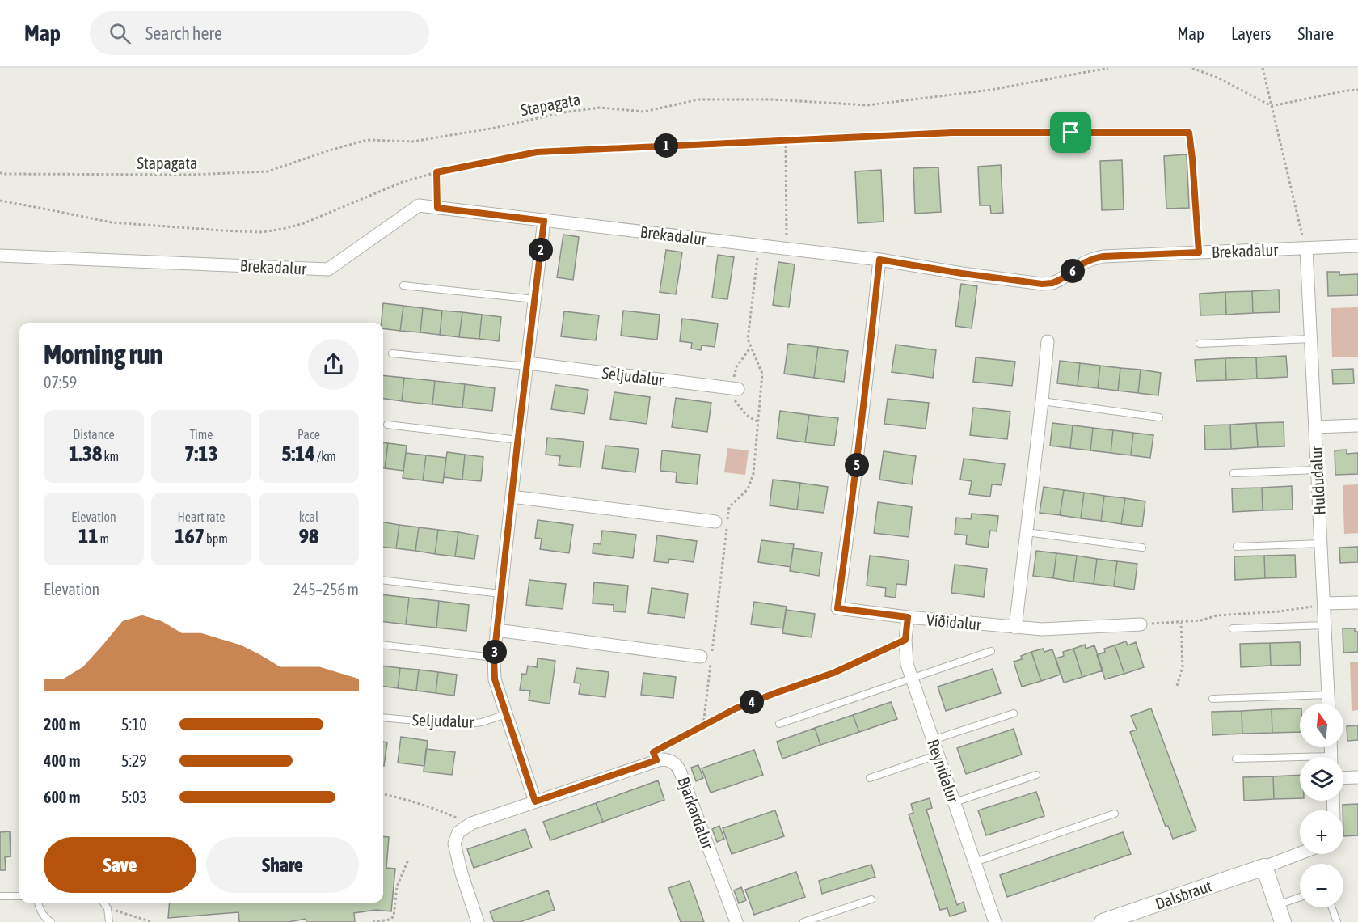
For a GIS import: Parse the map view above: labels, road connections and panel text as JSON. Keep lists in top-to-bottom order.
{
  "streets": {
    "street": [
      "Brekadalur",
      "Seljudalur",
      "Huldudalur",
      "Víðidalur",
      "Reynidalur",
      "Bjarkardalur",
      "Dalsbraut"
    ],
    "path": ["Stapagata"]
  },
  "crossings": [
    ["Brekadalur", "Huldudalur"],
    ["Brekadalur", "Víðidalur"],
    ["Víðidalur", "Reynidalur"]
  ],
  "north": "top",
  "page": {
    "header": "Map",
    "search": "Search here",
    "nav": ["Map", "Layers", "Share"],
    "pins": [
      "1",
      "2",
      "6",
      "5",
      "3",
      "4"
    ],
    "heading": ["Morning run", "07:59"],
    "stats": [
      ["Distance", "1.38 km"],
      ["Time", "7:13"],
      ["Pace", "5:14 /km"],
      ["Elevation", "11 m"],
      ["Heart rate", "167 bpm"],
      ["kcal", "98"]
    ],
    "chart": ["Elevation", "245–256 m"],
    "map_buttons": ["+", "−"],
    "list": [
      {
        "name": "200 m",
        "note": "5:10"
      },
      {
        "name": "400 m",
        "note": "5:29"
      },
      {
        "name": "600 m",
        "note": "5:03"
      }
    ],
    "buttons": ["Save", "Share"]
  }
}
